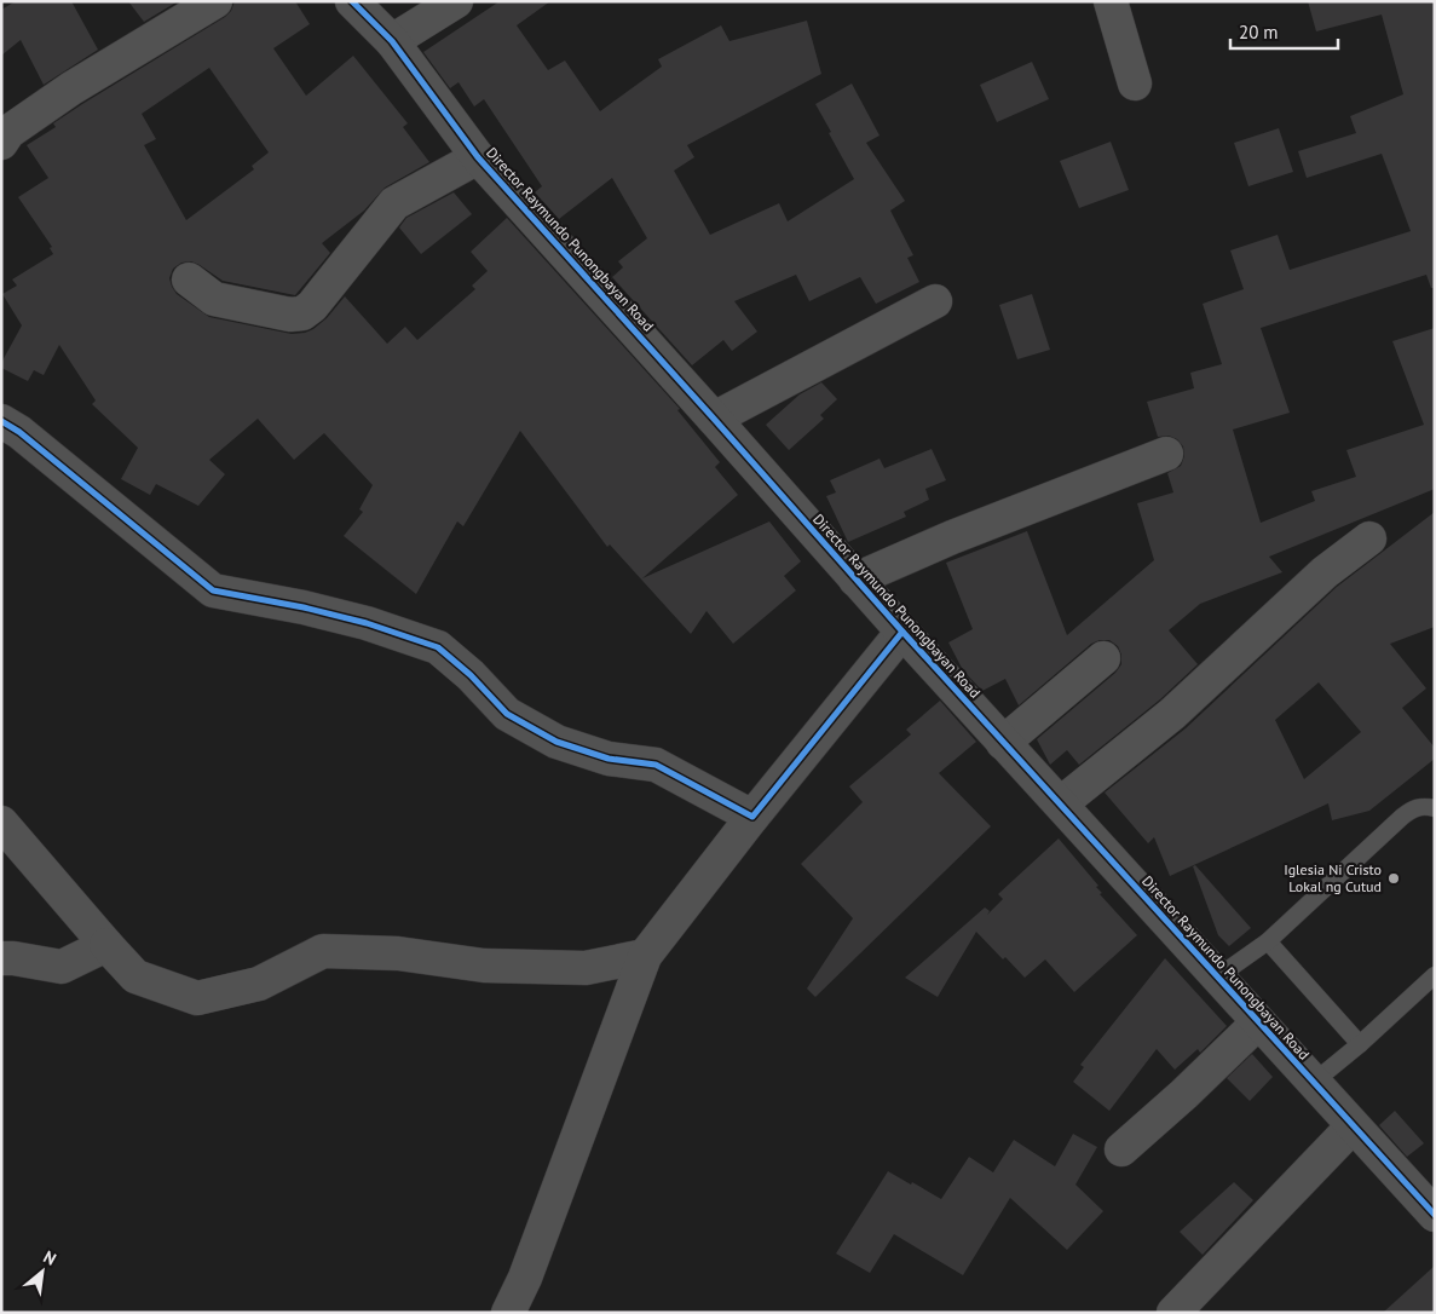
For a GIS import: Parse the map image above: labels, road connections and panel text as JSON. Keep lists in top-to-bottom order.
{
  "streets": {
    "street": ["Director Raymundo Punongbayan Road"]
  },
  "places": ["Iglesia Ni Cristo Lokal ng Cutud"],
  "scale_bar": "20 m",
  "north": "top right"
}
